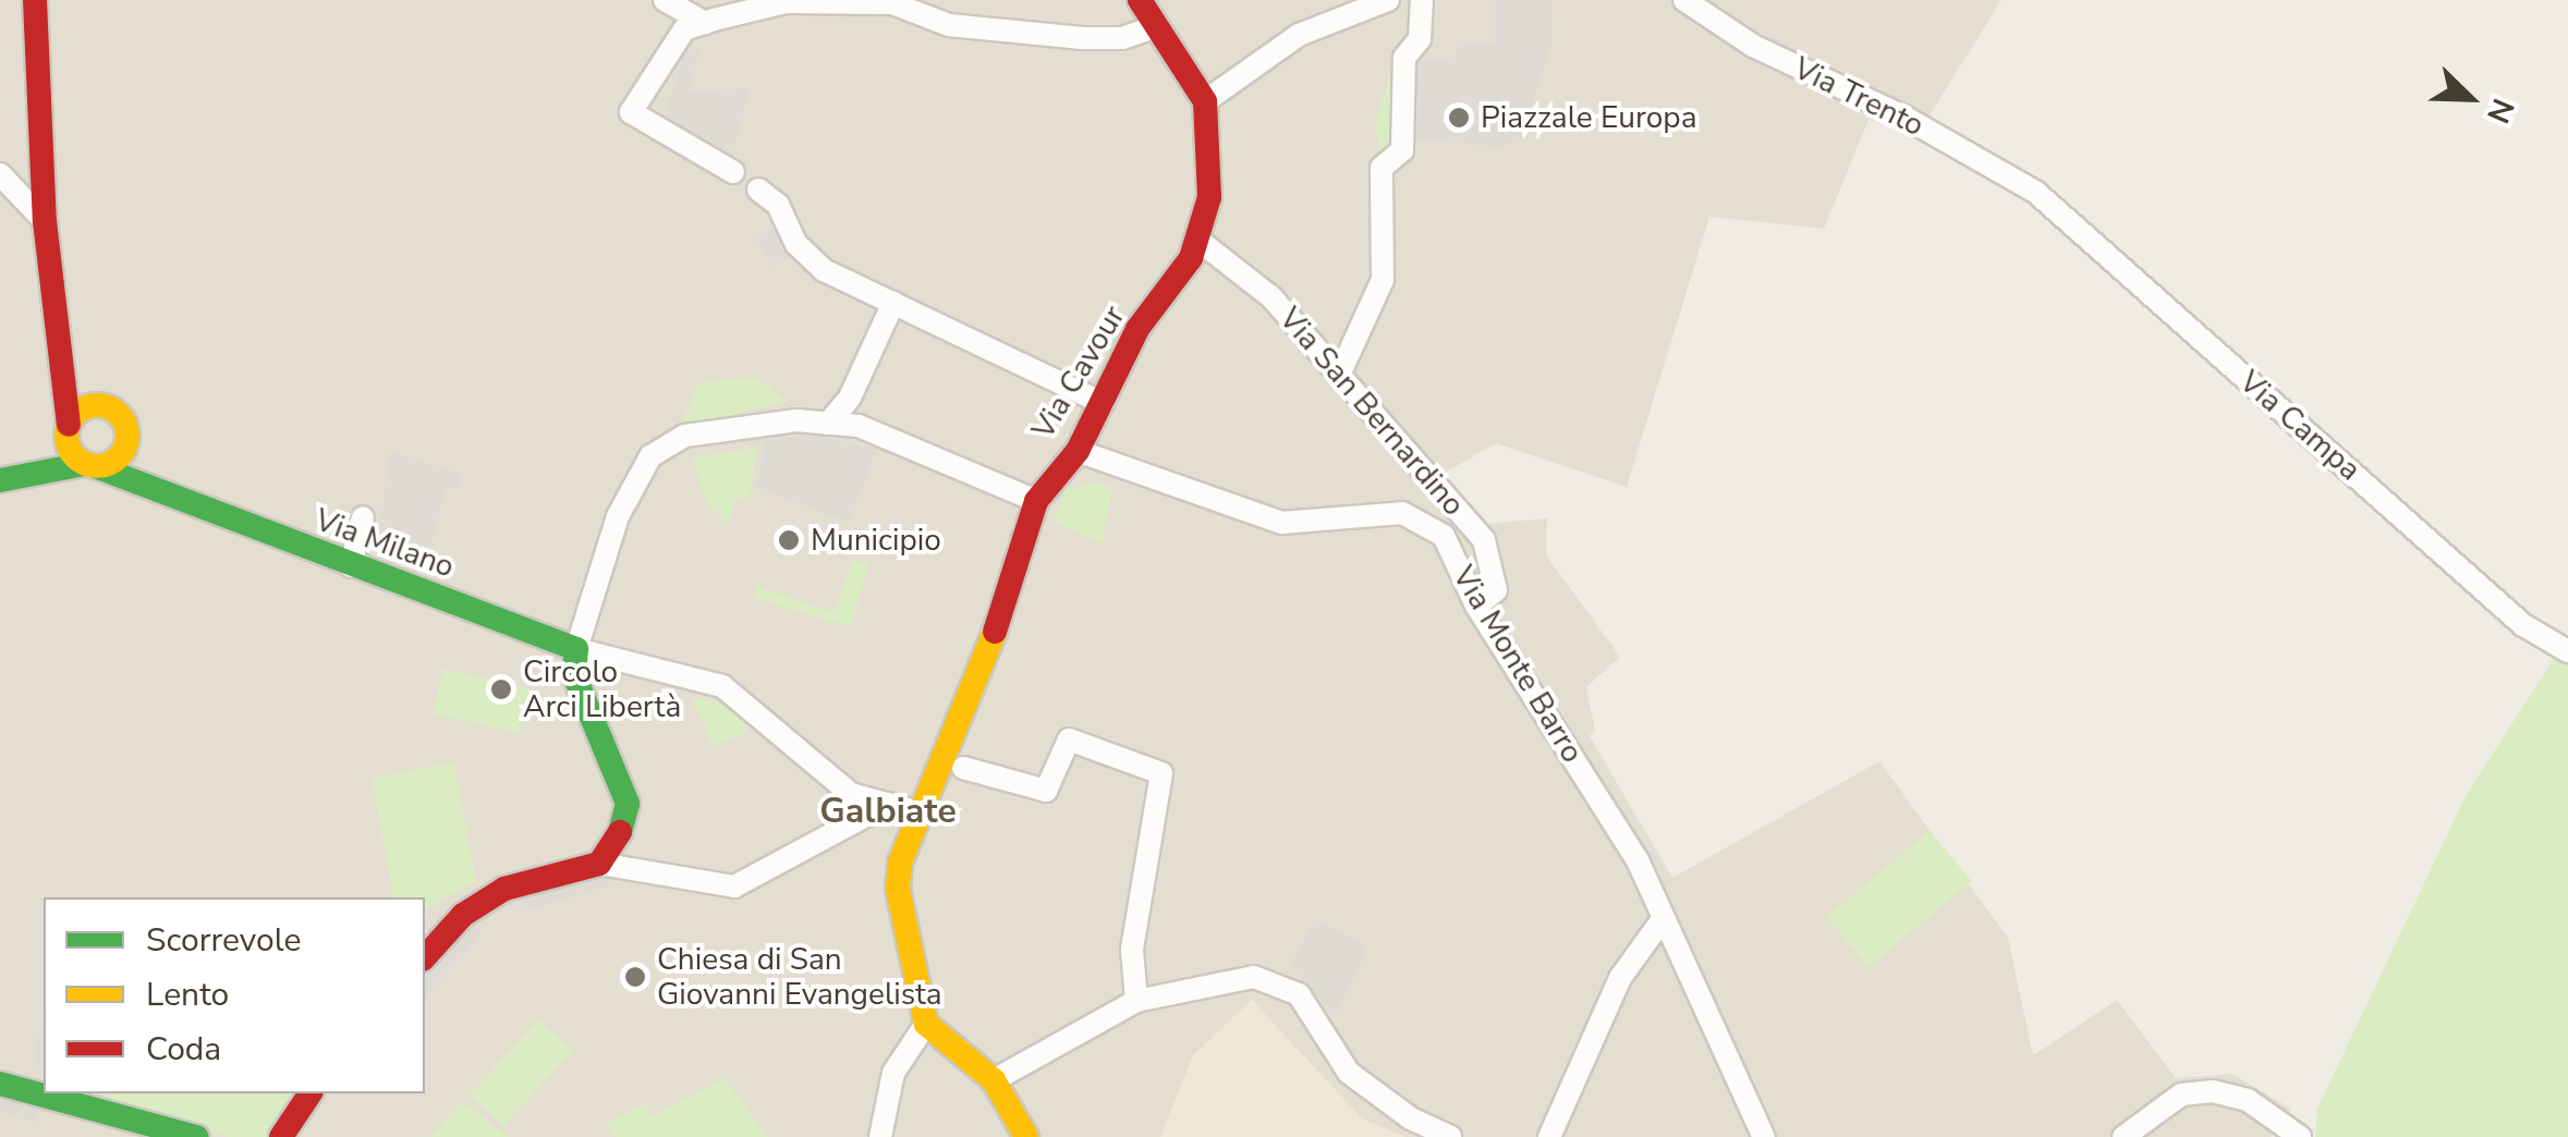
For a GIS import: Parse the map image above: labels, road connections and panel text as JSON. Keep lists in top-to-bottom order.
{
  "streets": {
    "street": [
      "Via Trento",
      "Via Cavour",
      "Via San Bernardino",
      "Via Campa",
      "Via Milano",
      "Via Monte Barro"
    ]
  },
  "crossings": [
    ["Via Trento", "Via Campa"],
    ["Via Cavour", "Via San Bernardino"],
    ["Via Cavour", "Via Monte Barro"],
    ["Via San Bernardino", "Via Monte Barro"]
  ],
  "districts": ["Galbiate"],
  "places": [
    "Piazzale Europa",
    "Municipio",
    "Circolo Arci Libertà",
    "Chiesa di San Giovanni Evangelista"
  ],
  "legend": ["Scorrevole", "Lento", "Coda"],
  "north": "bottom right"
}
